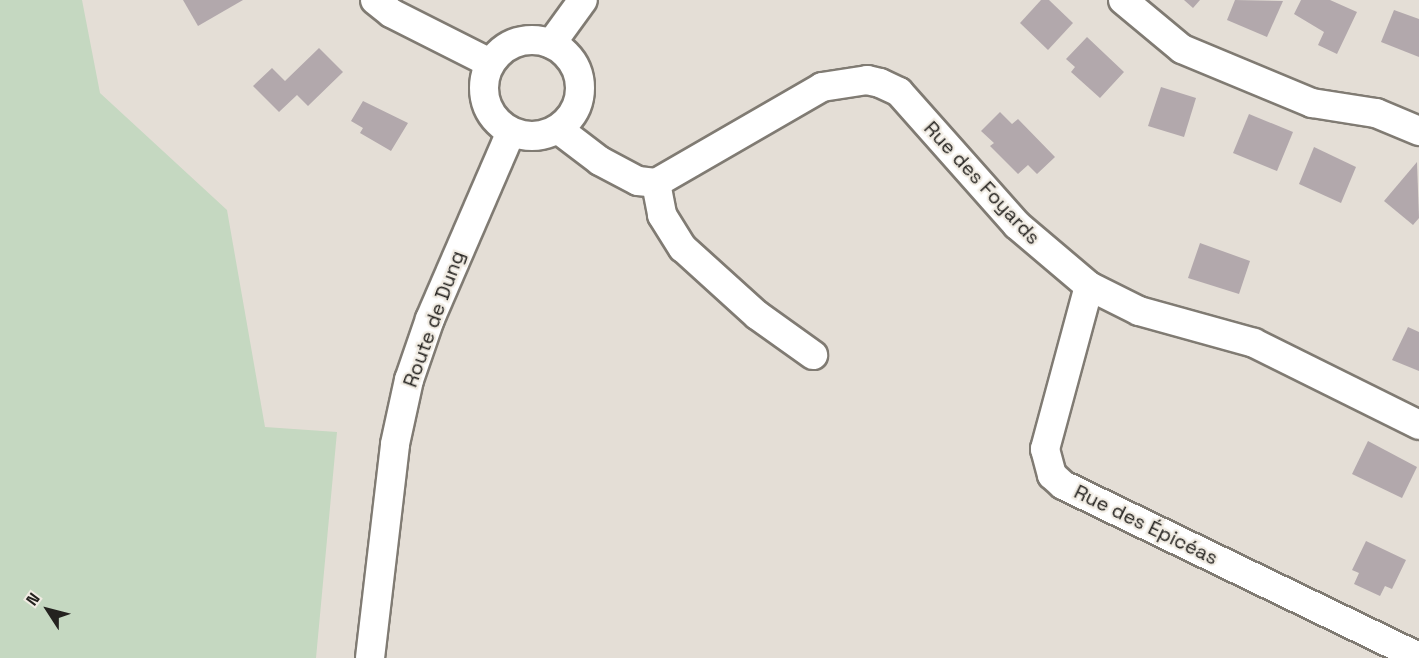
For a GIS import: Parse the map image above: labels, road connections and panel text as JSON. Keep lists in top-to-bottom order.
{
  "streets": {
    "street": ["Rue des Foyards", "Route de Dung", "Rue des Épicéas"]
  },
  "crossings": [
    ["Rue des Foyards", "Rue des Épicéas"]
  ],
  "north": "top left"
}
